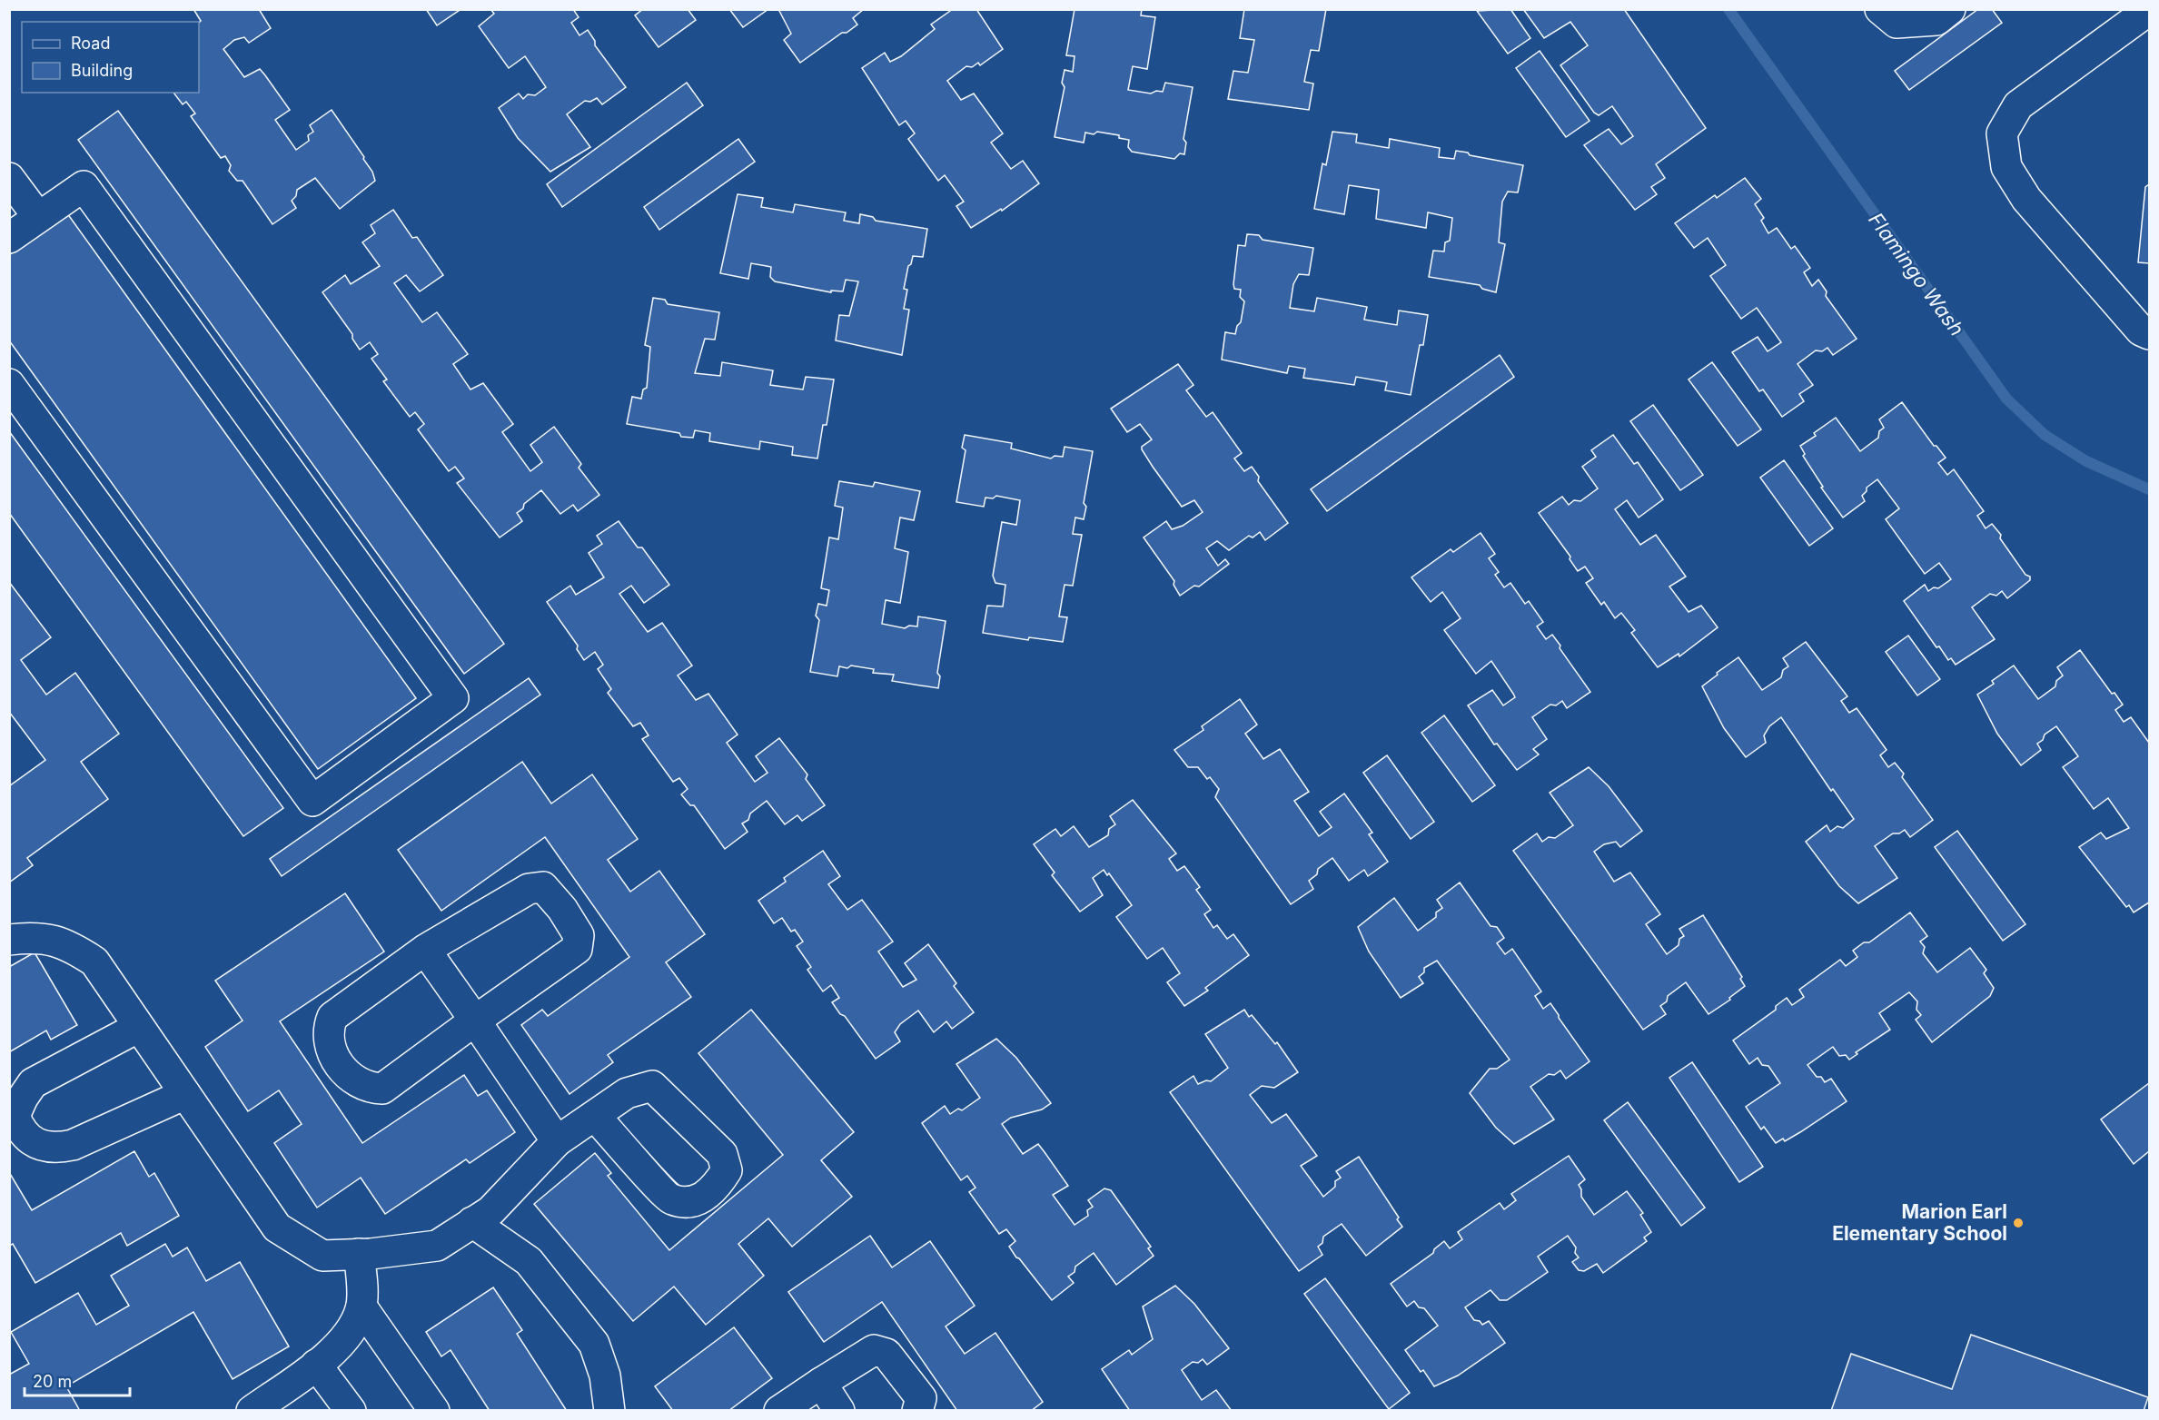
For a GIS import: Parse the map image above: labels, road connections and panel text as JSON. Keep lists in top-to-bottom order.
{
  "water": ["Flamingo Wash"],
  "places": ["Marion Earl Elementary School"],
  "legend": ["Road", "Building"],
  "scale_bar": "20 m"
}
